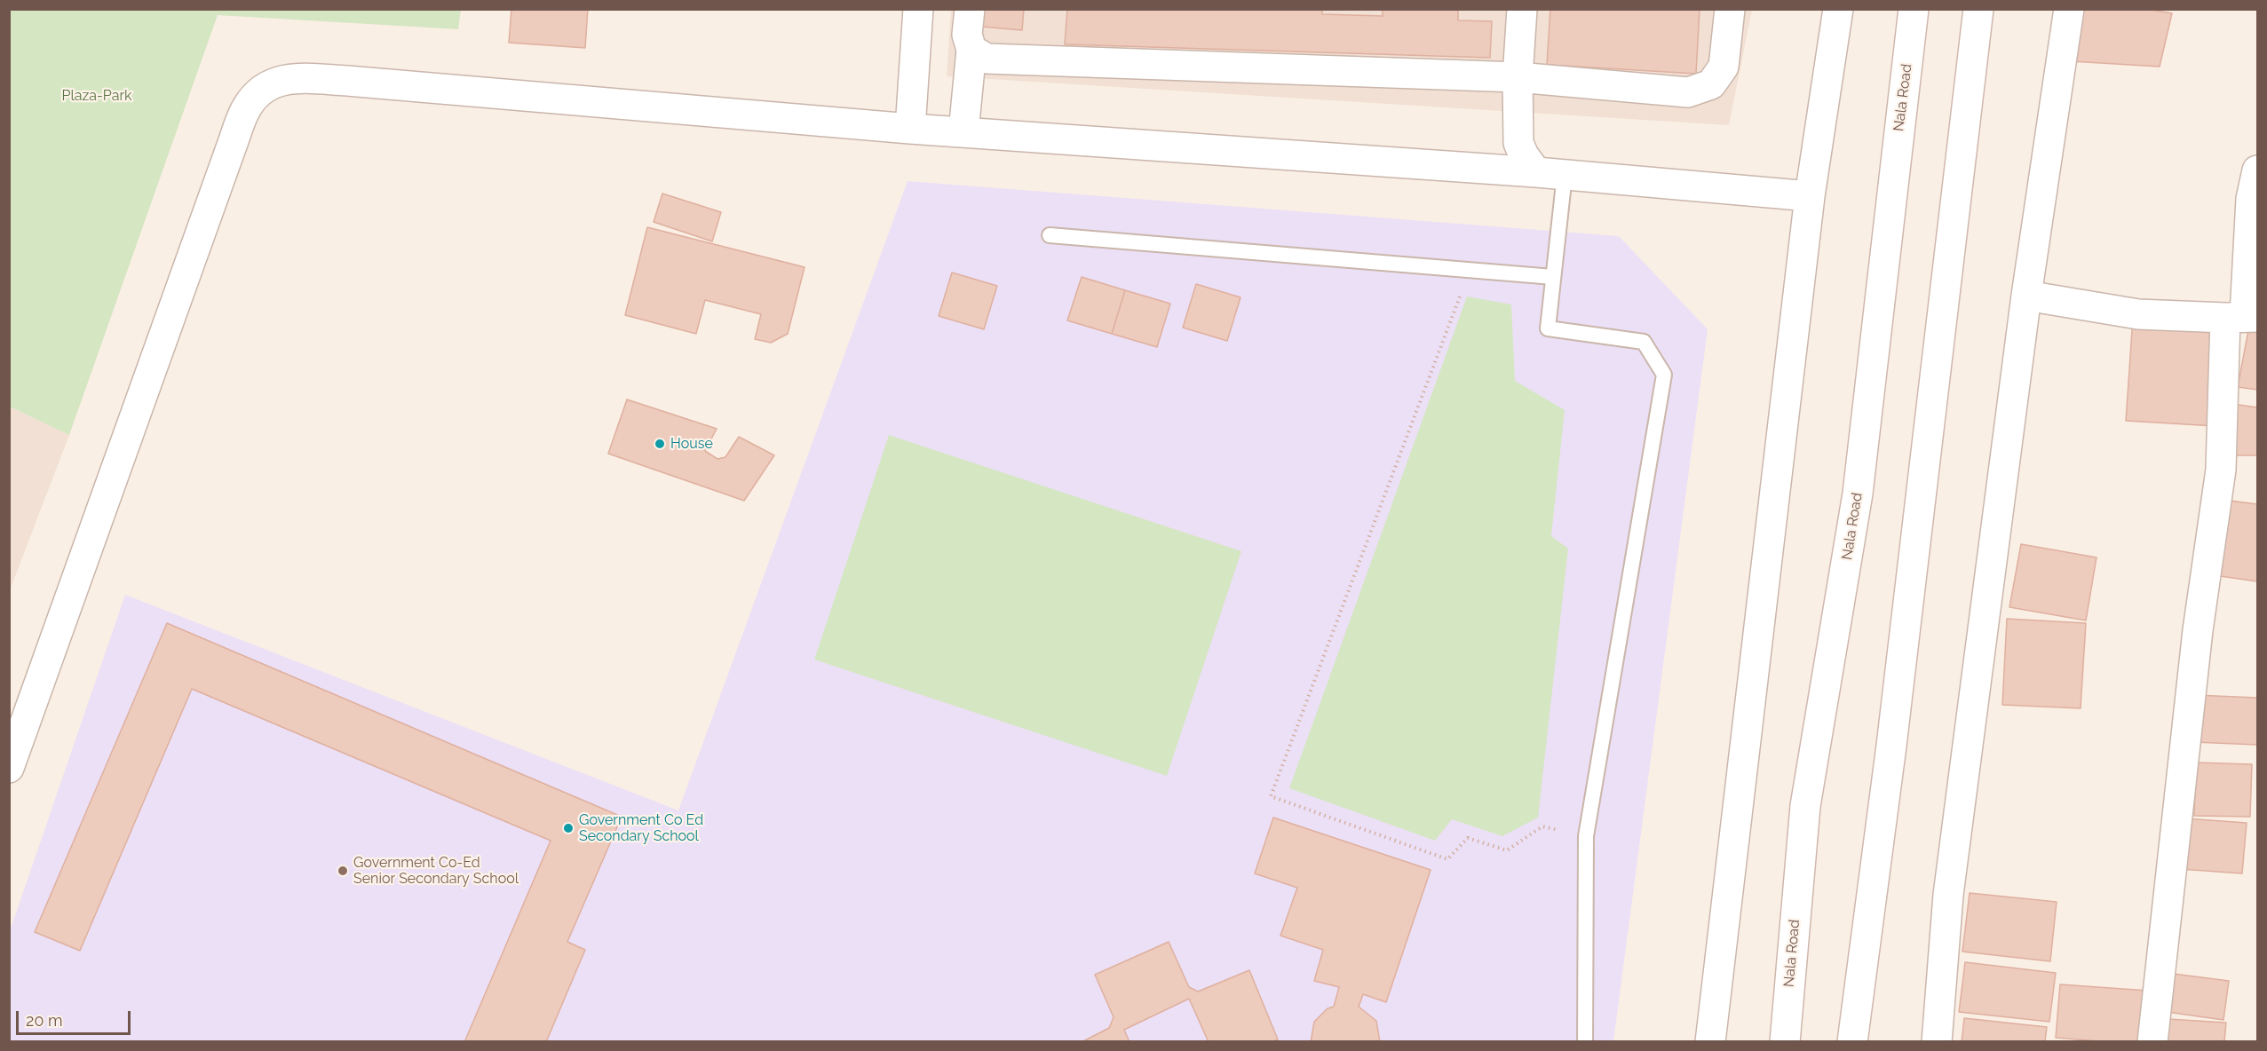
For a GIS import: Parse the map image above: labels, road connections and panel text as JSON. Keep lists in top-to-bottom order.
{
  "streets": {
    "street": ["Nala Road"]
  },
  "parks": ["Plaza-Park"],
  "places": ["House", "Government Co Ed Secondary School", "Government Co-Ed Senior Secondary School"],
  "scale_bar": "20 m"
}
